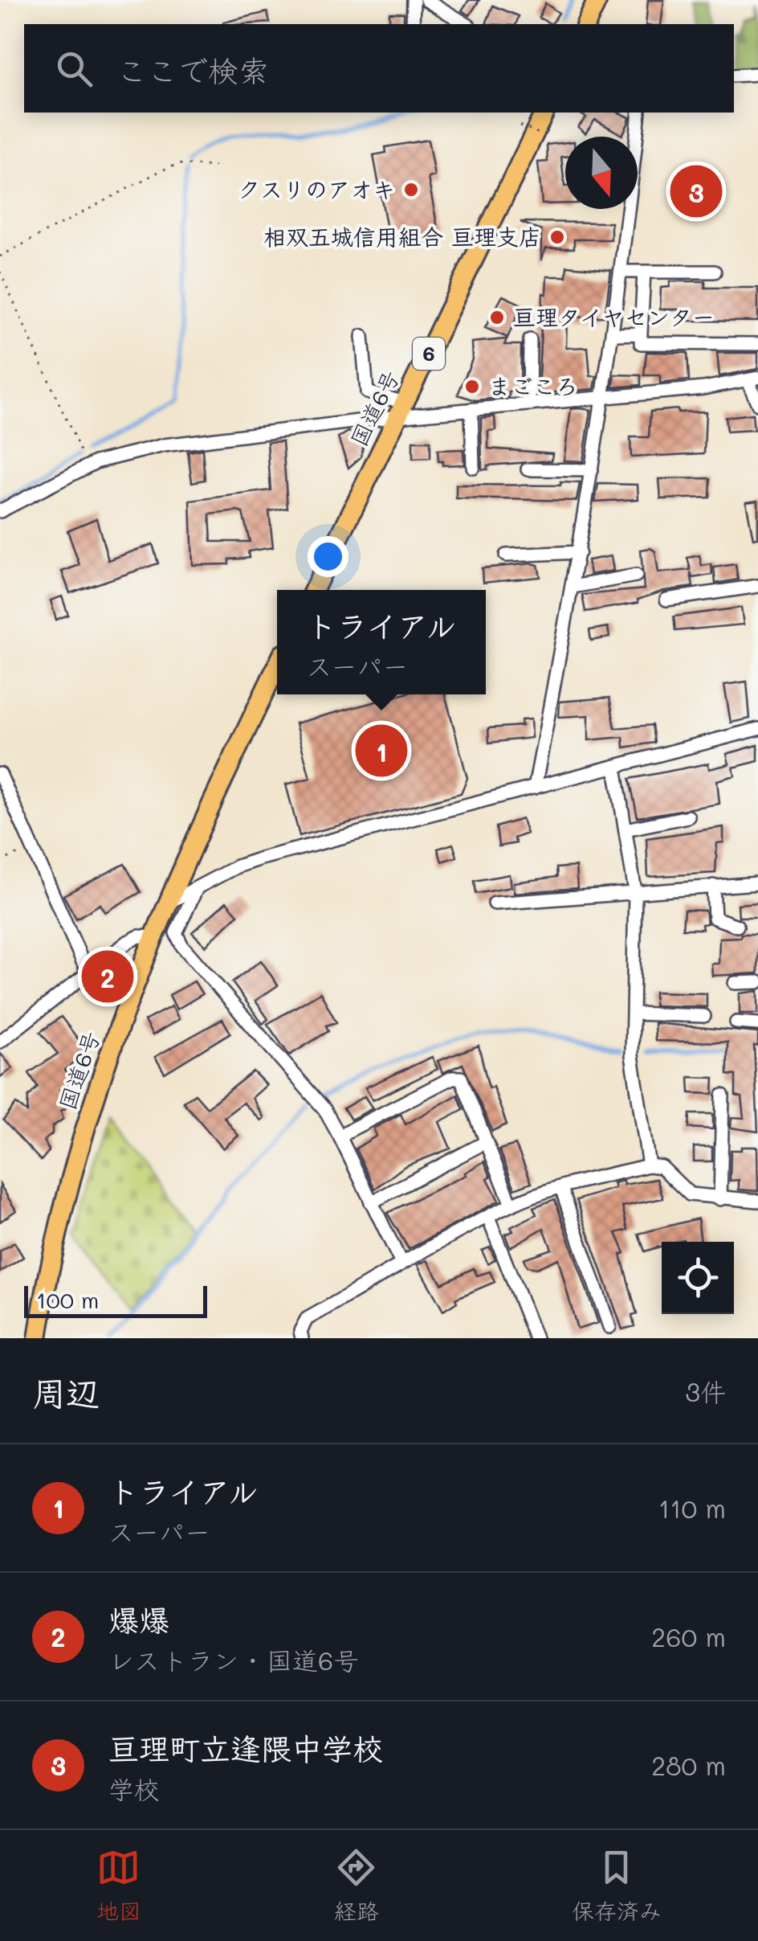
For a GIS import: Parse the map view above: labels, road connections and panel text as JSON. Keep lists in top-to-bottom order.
{
  "streets": {
    "highway": ["6", "国道6号"]
  },
  "places": [
    "クスリのアオキ",
    "相双五城信用組合 亘理支店",
    "亘理タイヤセンター",
    "まごころ"
  ],
  "scale_bar": "100 m",
  "north": "bottom",
  "page": {
    "search": "ここで検索",
    "pins": ["3", "1", "2"],
    "popup": ["トライアル", "スーパー"],
    "scale": "100 m",
    "heading": ["周辺", "3件"],
    "list": [
      {
        "mark": "1",
        "name": "トライアル",
        "note": "スーパー",
        "value": "110 m"
      },
      {
        "mark": "2",
        "name": "爆爆",
        "note": "レストラン · 国道6号",
        "value": "260 m"
      },
      {
        "mark": "3",
        "name": "亘理町立逢隈中学校",
        "note": "学校",
        "value": "280 m"
      }
    ],
    "nav": ["地図", "経路", "保存済み"]
  }
}
